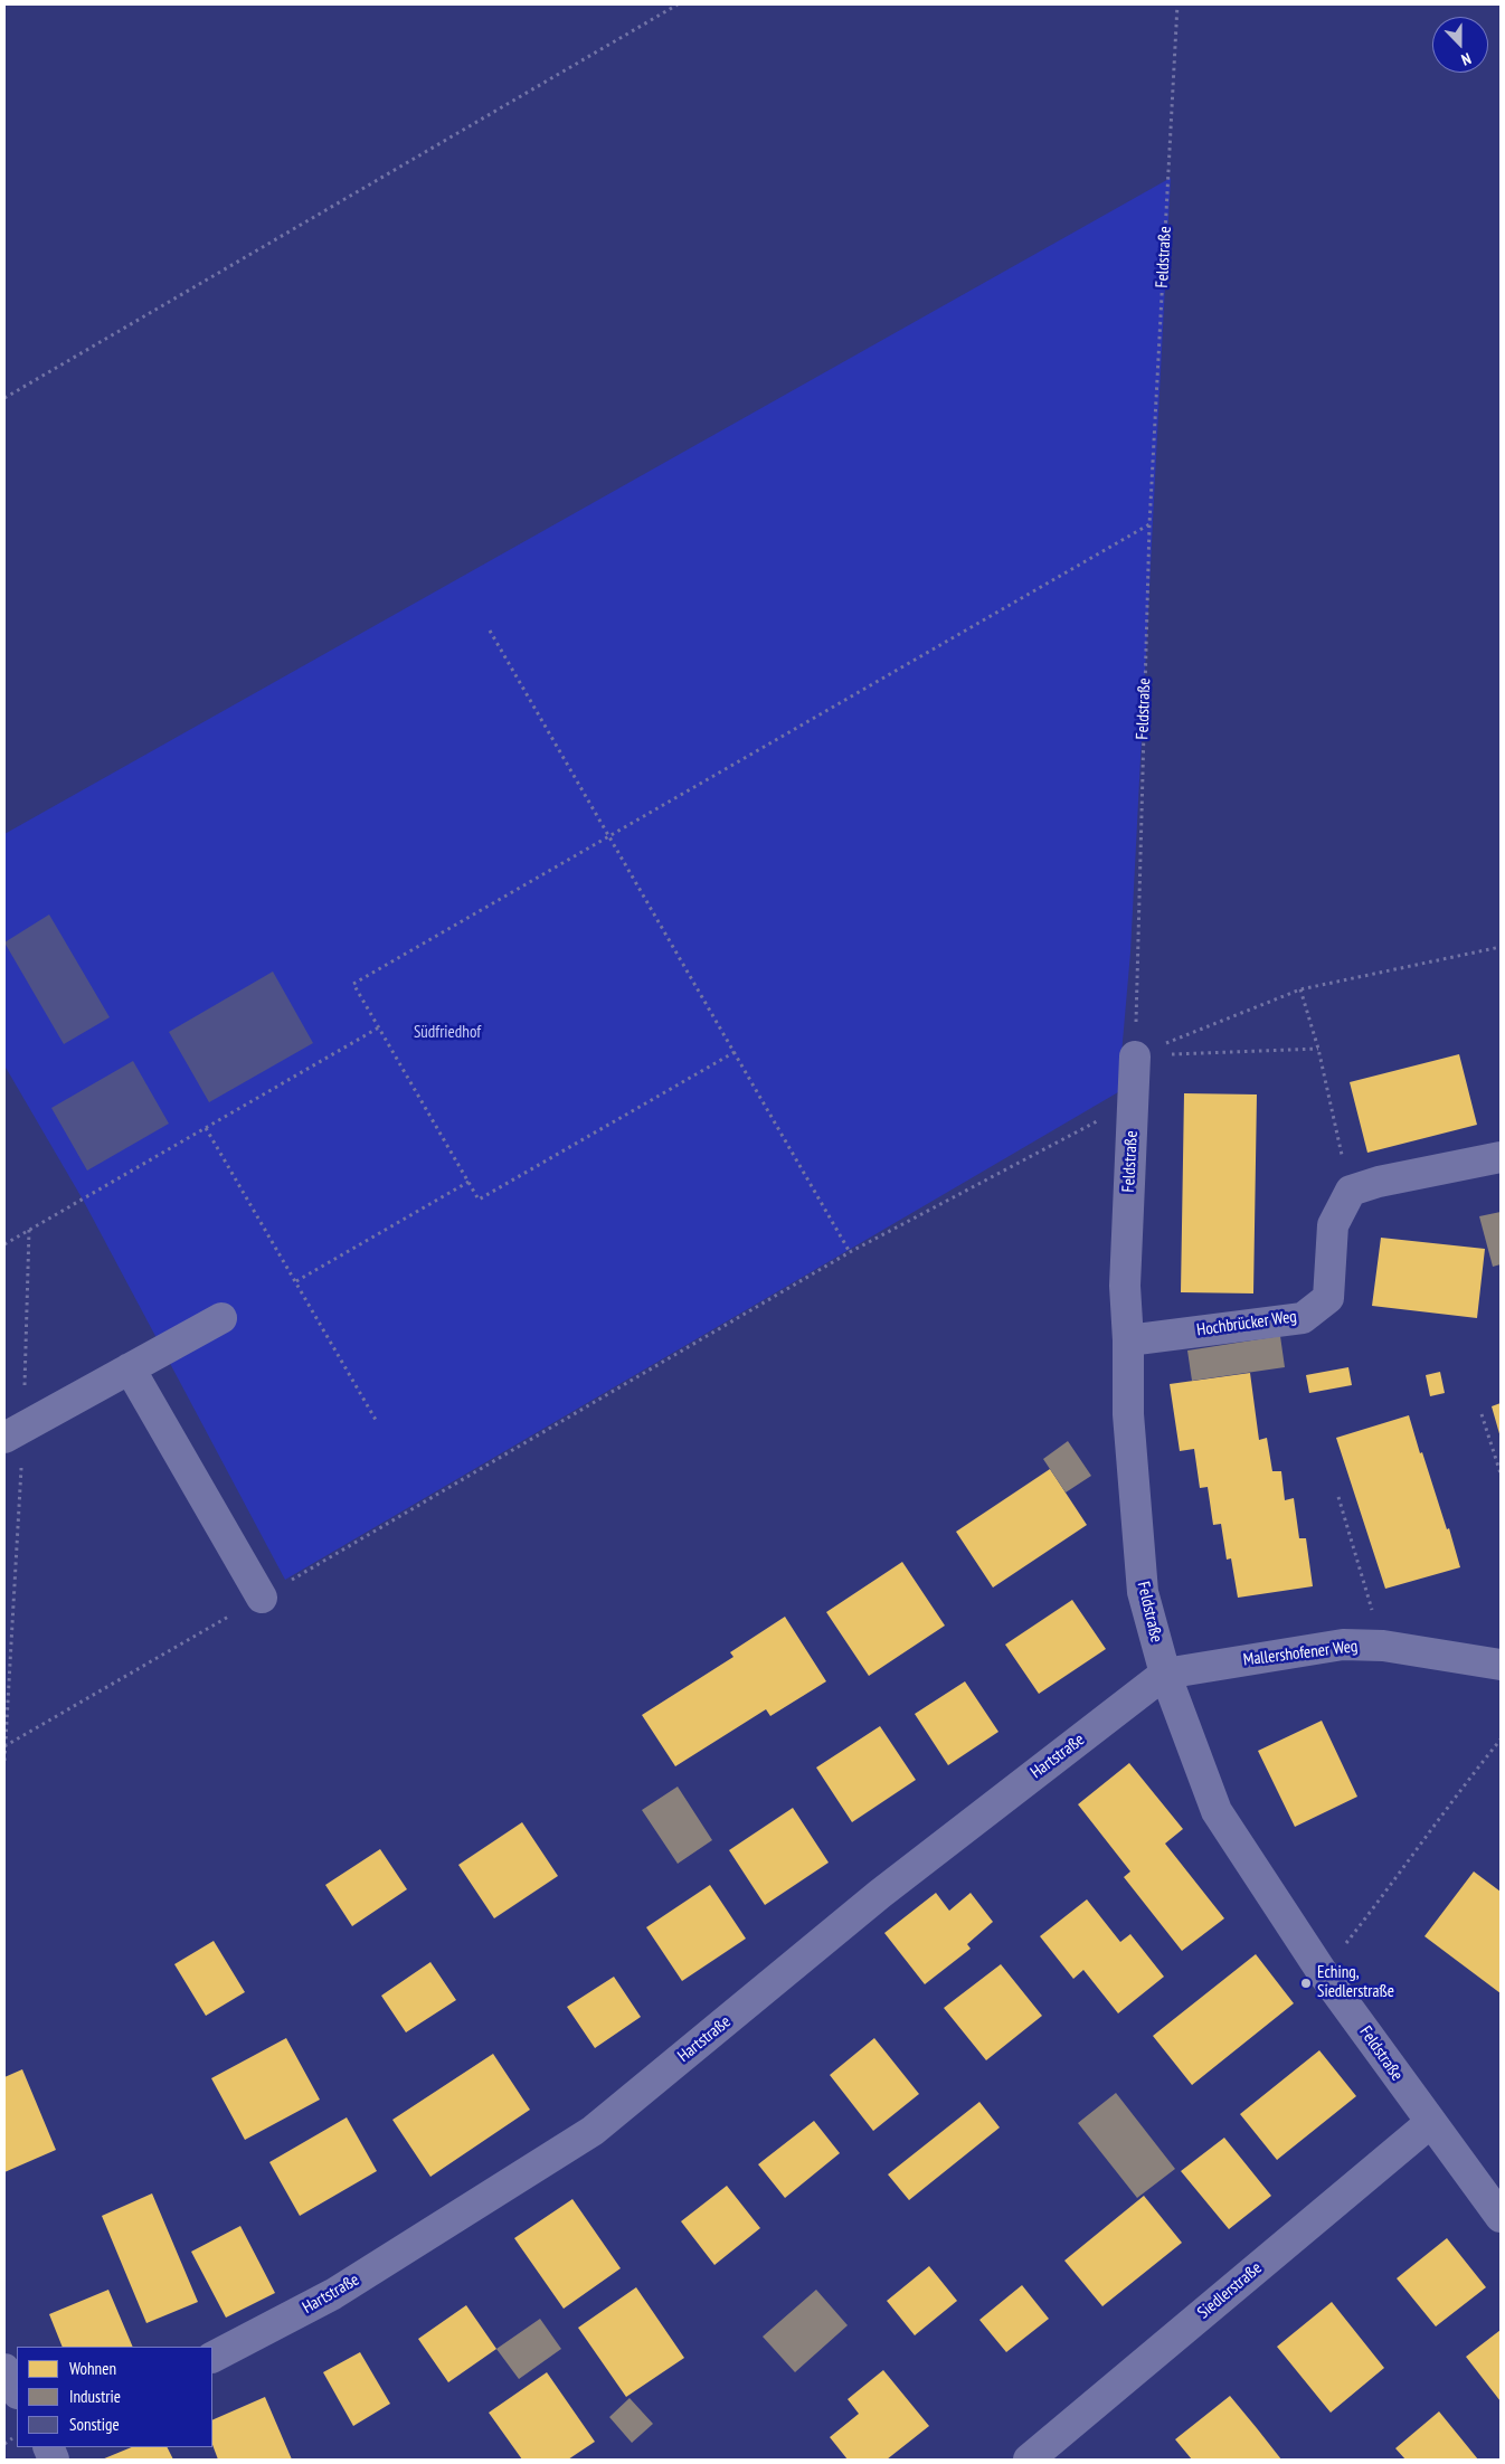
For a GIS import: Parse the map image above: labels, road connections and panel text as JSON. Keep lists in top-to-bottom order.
{
  "streets": {
    "street": [
      "Feldstraße",
      "Hochbrücker Weg",
      "Mallershofener Weg",
      "Hartstraße",
      "Siedlerstraße"
    ]
  },
  "crossings": [
    ["Feldstraße", "Hochbrücker Weg"],
    ["Feldstraße", "Mallershofener Weg"],
    ["Feldstraße", "Hartstraße"],
    ["Feldstraße", "Siedlerstraße"],
    ["Mallershofener Weg", "Hartstraße"]
  ],
  "parks": ["Südfriedhof"],
  "places": ["Eching, Siedlerstraße"],
  "legend": ["Wohnen", "Industrie", "Sonstige"],
  "north": "bottom"
}
